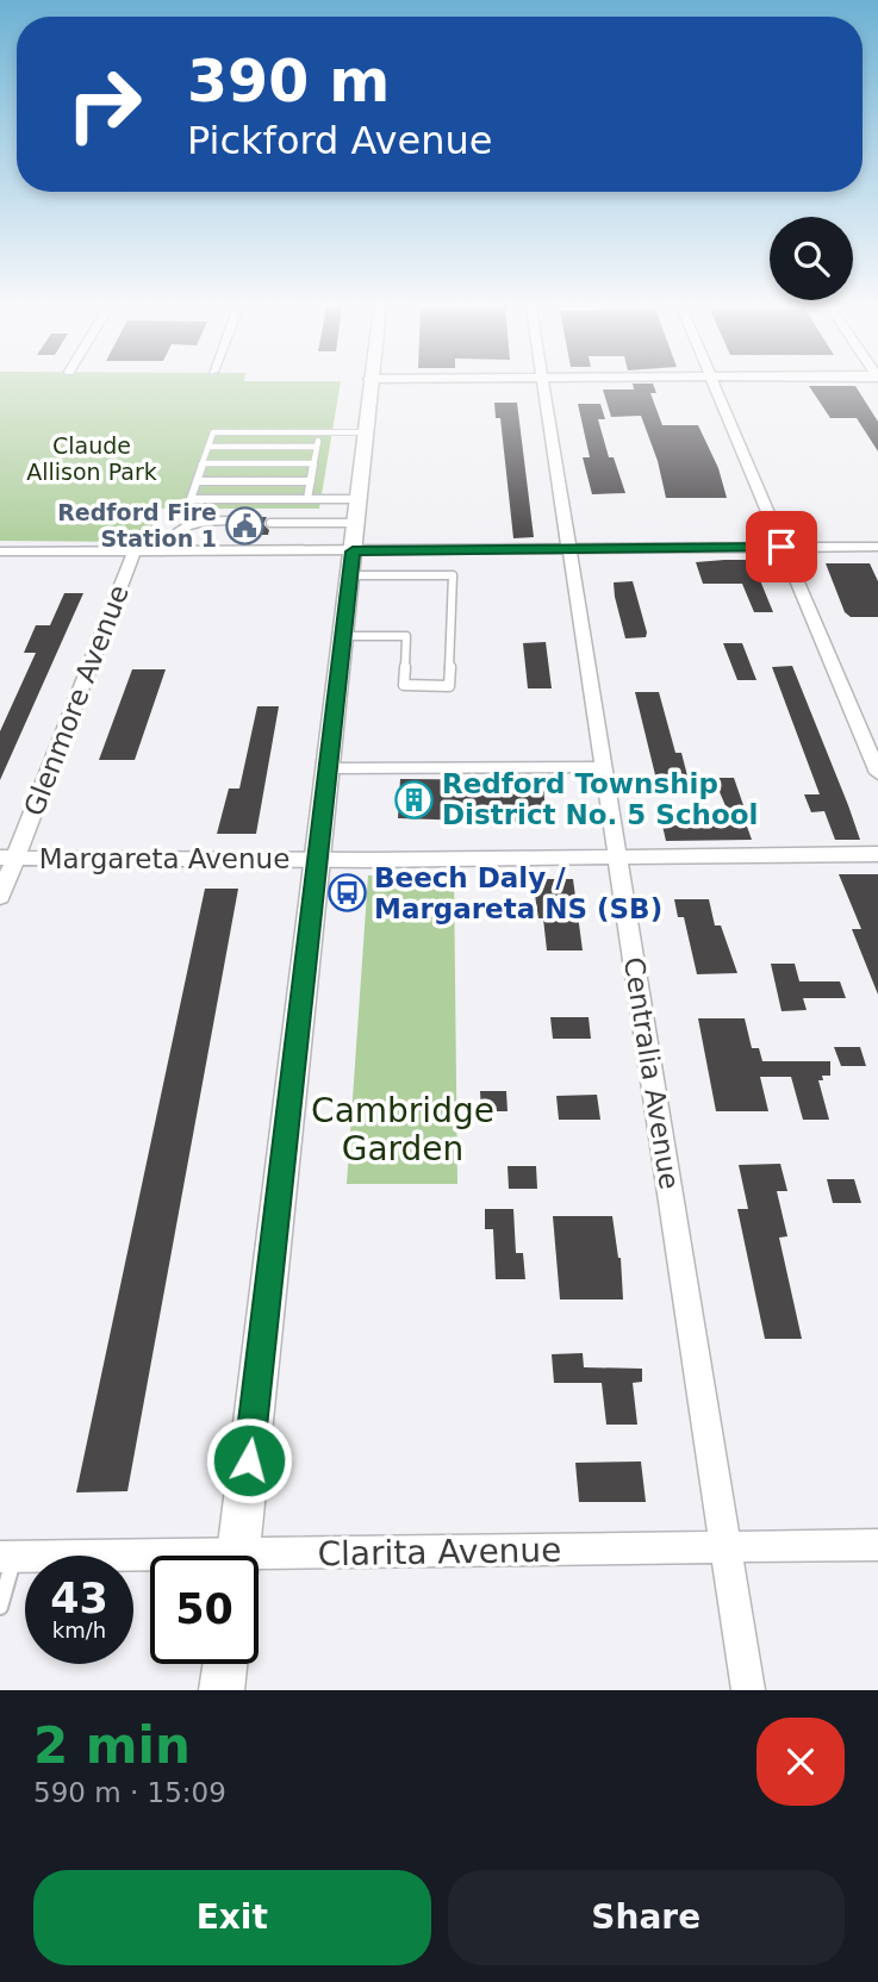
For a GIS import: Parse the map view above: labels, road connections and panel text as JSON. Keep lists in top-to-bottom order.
{
  "streets": {
    "street": [
      "Glenmore Avenue",
      "Margareta Avenue",
      "Centralia Avenue",
      "Clarita Avenue"
    ]
  },
  "crossings": [
    ["Glenmore Avenue", "Margareta Avenue"],
    ["Margareta Avenue", "Centralia Avenue"],
    ["Centralia Avenue", "Clarita Avenue"]
  ],
  "parks": ["Claude Allison Park", "Cambridge Garden"],
  "places": {
    "public building": ["Redford Fire Station 1"],
    "building": ["Redford Township District No. 5 School"],
    "bus stop": ["Beech Daly / Margareta NS (SB)"]
  },
  "page": {
    "turn": ["390 m", "Pickford Avenue"],
    "speed": "43 km/h",
    "limit": "50",
    "heading": ["2 min", "590 m · 15:09"],
    "buttons": ["Exit", "Share"]
  }
}
